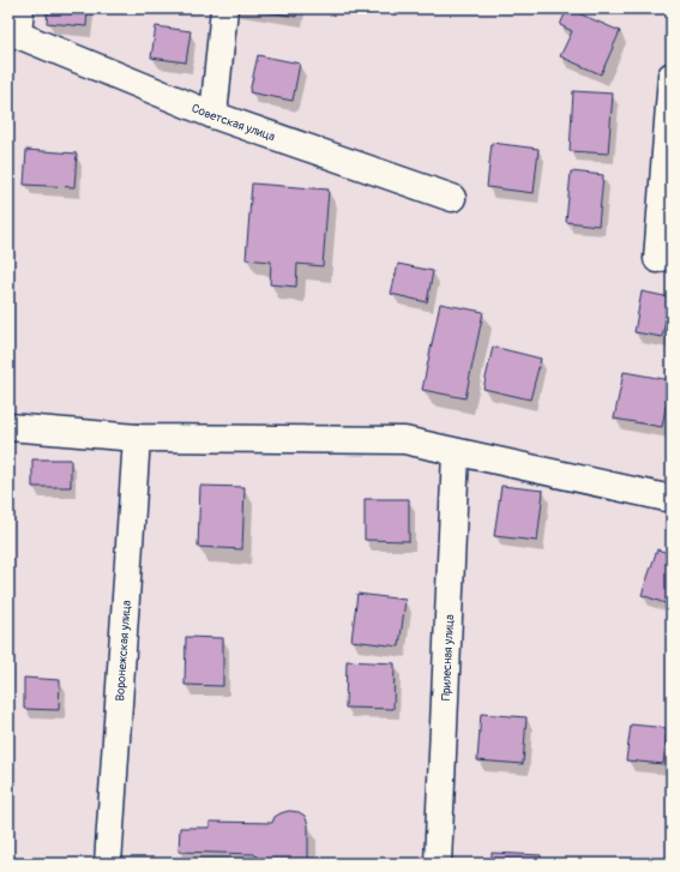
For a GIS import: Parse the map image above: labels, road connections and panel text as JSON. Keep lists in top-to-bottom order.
{
  "streets": {
    "street": ["Советская улица", "Воронежская улица", "Прилесная улица"]
  }
}
